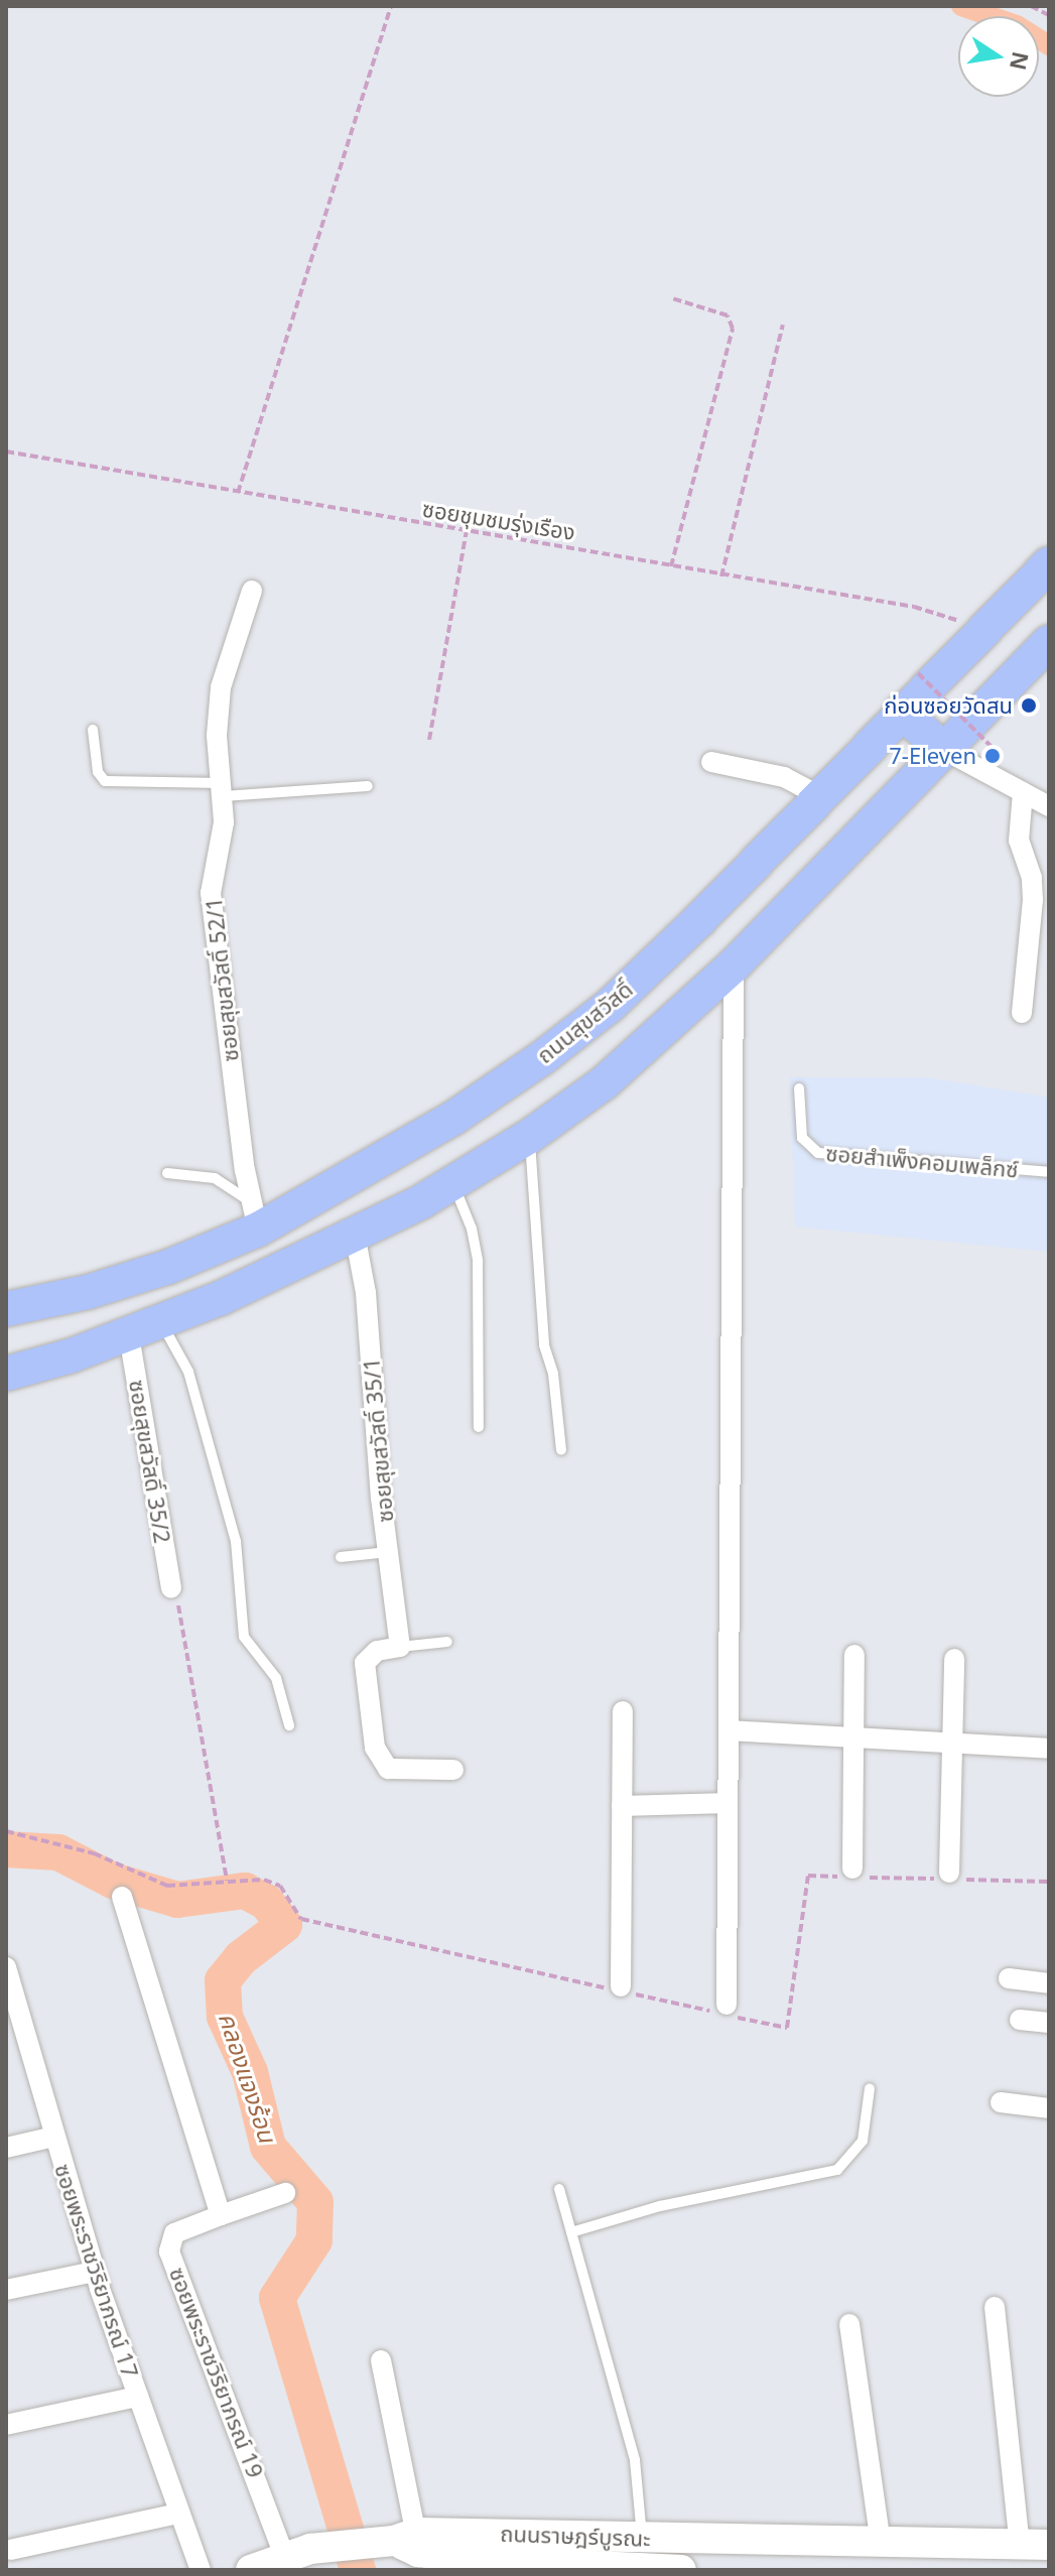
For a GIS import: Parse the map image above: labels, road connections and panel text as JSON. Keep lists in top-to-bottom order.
{
  "streets": {
    "main road": ["ถนนสุขสวัสดิ์", "ถนนราษฎร์บูรณะ"],
    "street": [
      "ซอยสุขสวัสดิ์ 52/1",
      "ซอยสุขสวัสดิ์ 35/1",
      "ซอยสุขสวัสดิ์ 35/2",
      "ซอยพระราชวิริยาภรณ์ 17",
      "ซอยพระราชวิริยาภรณ์ 19"
    ],
    "lane": ["ซอยสำเพ็งคอมเพล็กซ์"],
    "path": ["ซอยชุมชมรุ่งเรือง"]
  },
  "crossings": [
    ["ซอยชุมชมรุ่งเรือง", "ถนนสุขสวัสดิ์"],
    ["ซอยสุขสวัสดิ์ 52/1", "ถนนสุขสวัสดิ์"]
  ],
  "water": ["คลองแจงร้อน"],
  "places": ["ก่อนซอยวัดสน", "7-Eleven"],
  "north": "right"
}
